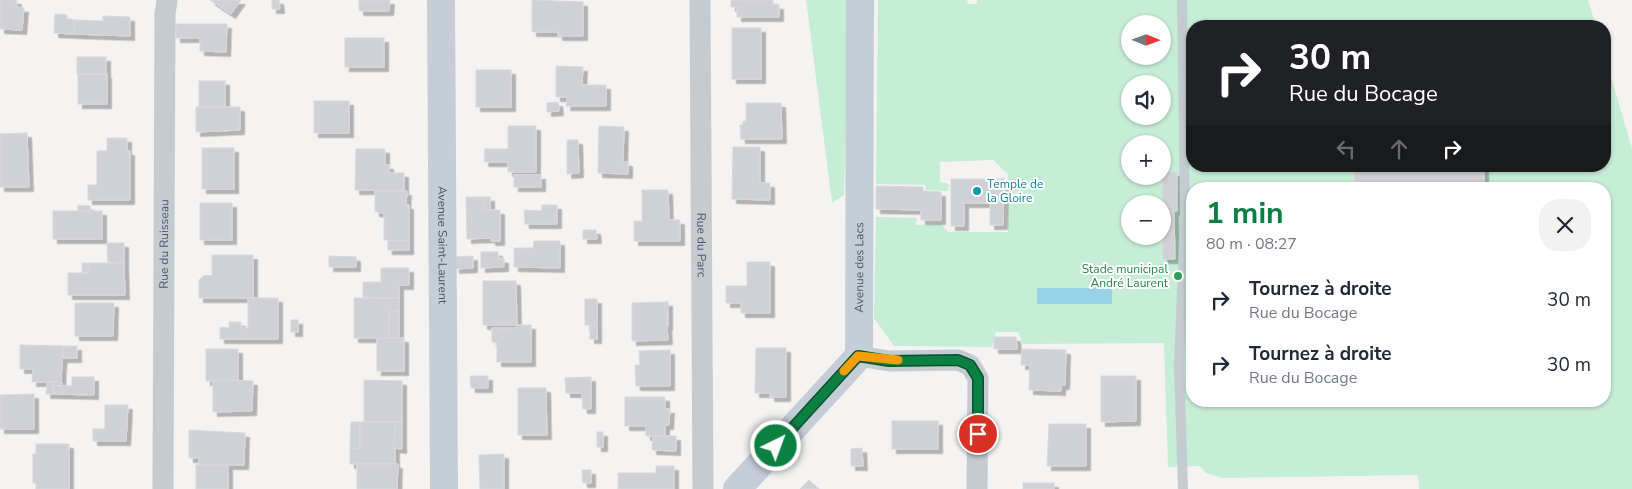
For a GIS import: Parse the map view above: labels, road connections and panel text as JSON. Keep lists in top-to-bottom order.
{
  "streets": {
    "street": [
      "Rue du Ruisseau",
      "Avenue Saint-Laurent",
      "Rue du Parc",
      "Avenue des Lacs"
    ]
  },
  "places": ["Temple de la Gloire", "Stade municipal André Laurent"],
  "north": "right",
  "page": {
    "map_buttons": ["+", "−"],
    "turn": ["30 m", "Rue du Bocage"],
    "heading": ["1 min", "80 m · 08:27"],
    "list": [
      {
        "name": "Tournez à droite",
        "note": "Rue du Bocage",
        "value": "30 m"
      },
      {
        "name": "Tournez à droite",
        "note": "Rue du Bocage",
        "value": "30 m"
      }
    ]
  }
}
